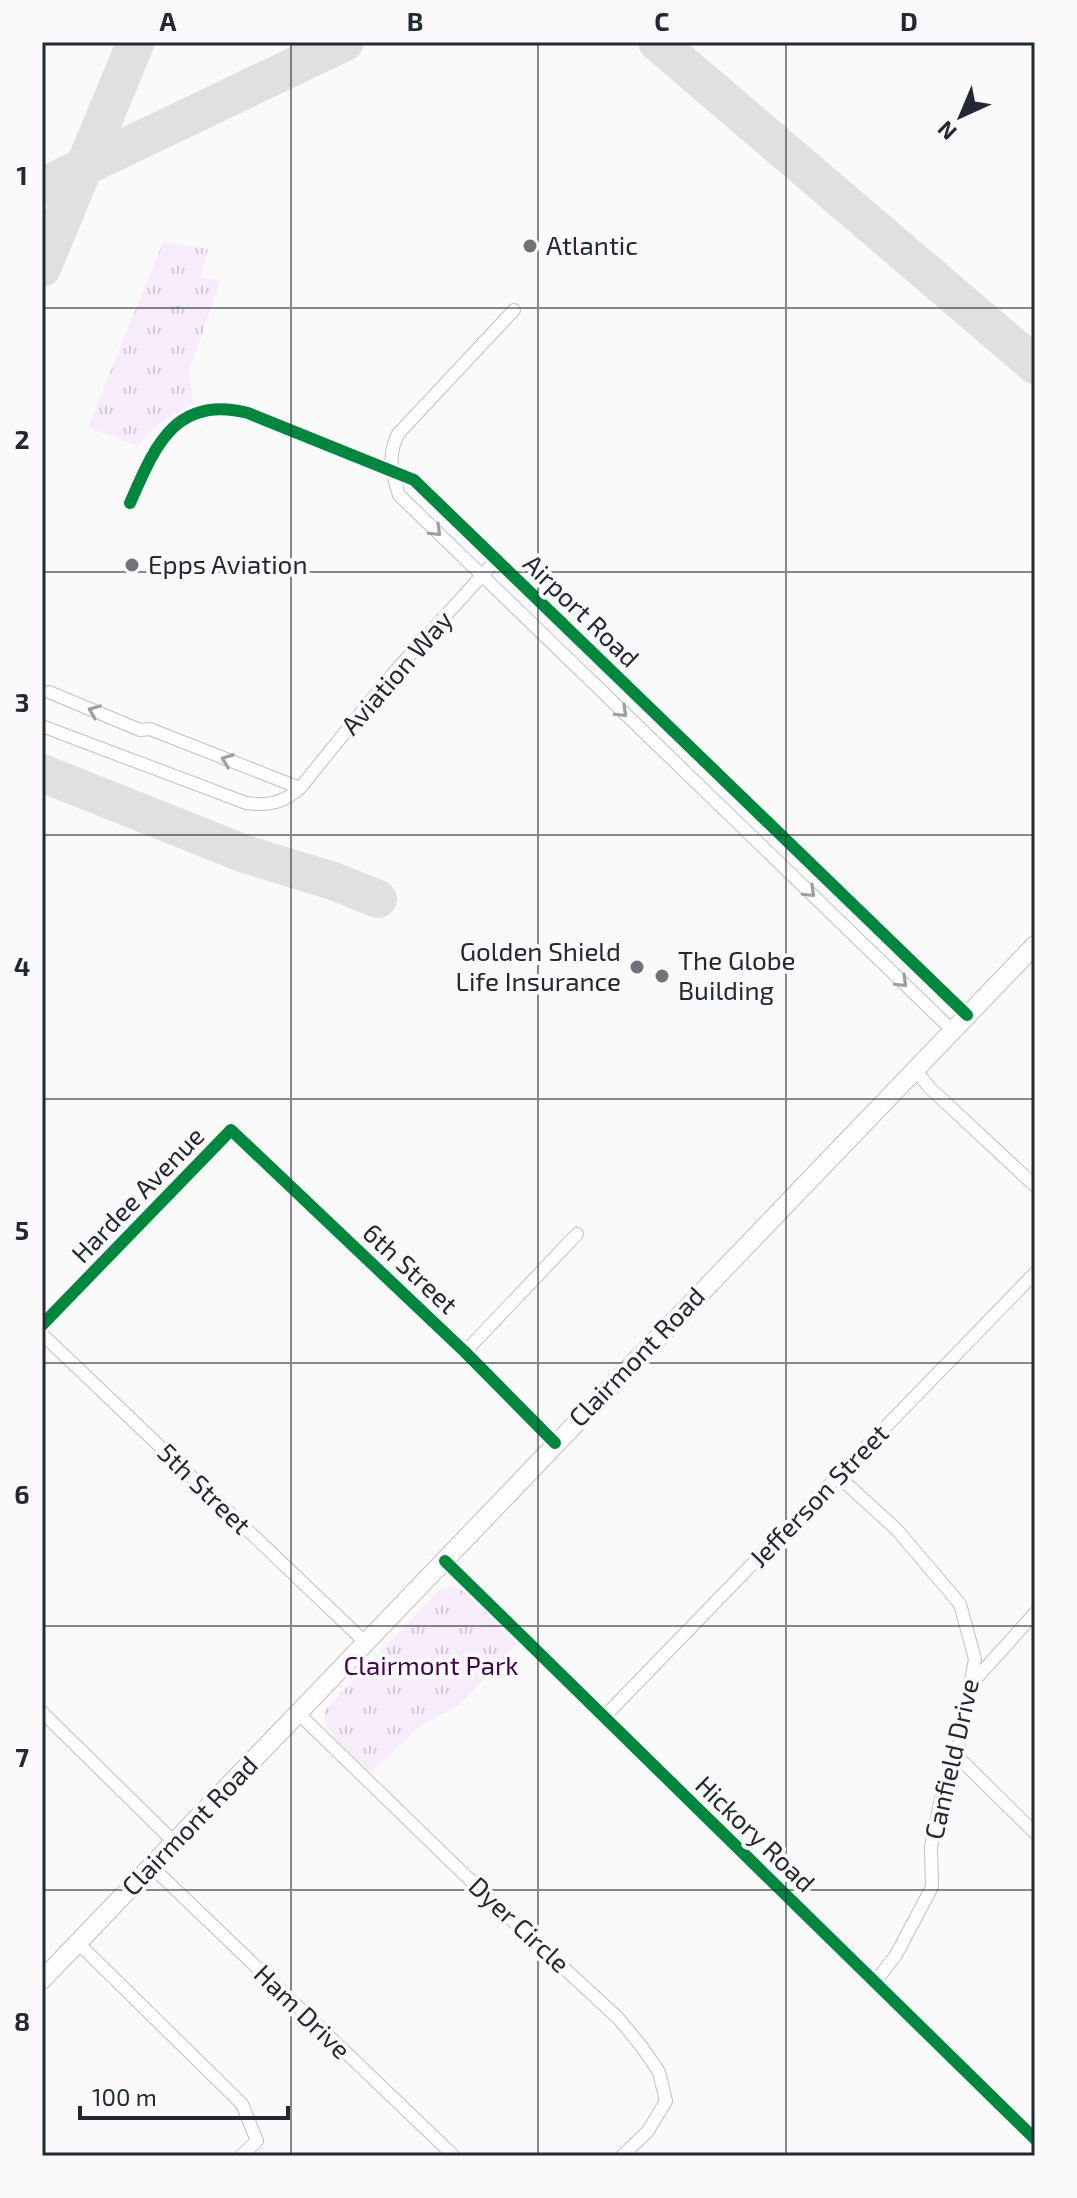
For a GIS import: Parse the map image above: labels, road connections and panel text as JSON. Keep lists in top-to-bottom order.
{
  "streets": {
    "main road": ["Clairmont Road"],
    "street": [
      "Airport Road",
      "Aviation Way",
      "Hardee Avenue",
      "6th Street",
      "5th Street",
      "Jefferson Street",
      "Canfield Drive",
      "Hickory Road",
      "Dyer Circle",
      "Ham Drive"
    ]
  },
  "crossings": [
    ["Airport Road", "Aviation Way"],
    ["Airport Road", "Clairmont Road"],
    ["Hardee Avenue", "6th Street"],
    ["6th Street", "Clairmont Road"],
    ["Clairmont Road", "5th Street"],
    ["Clairmont Road", "Hickory Road"],
    ["Clairmont Road", "Dyer Circle"],
    ["Clairmont Road", "Ham Drive"],
    ["Jefferson Street", "Canfield Drive"],
    ["Jefferson Street", "Hickory Road"],
    ["Canfield Drive", "Hickory Road"]
  ],
  "parks": ["Clairmont Park"],
  "places": [
    "Atlantic",
    "Epps Aviation",
    "Golden Shield Life Insurance",
    "The Globe Building"
  ],
  "scale_bar": "100 m",
  "north": "bottom left",
  "grid": {
    "columns": [
      "A",
      "B",
      "C",
      "D"
    ],
    "rows": [
      "1",
      "2",
      "3",
      "4",
      "5",
      "6",
      "7",
      "8"
    ]
  }
}
